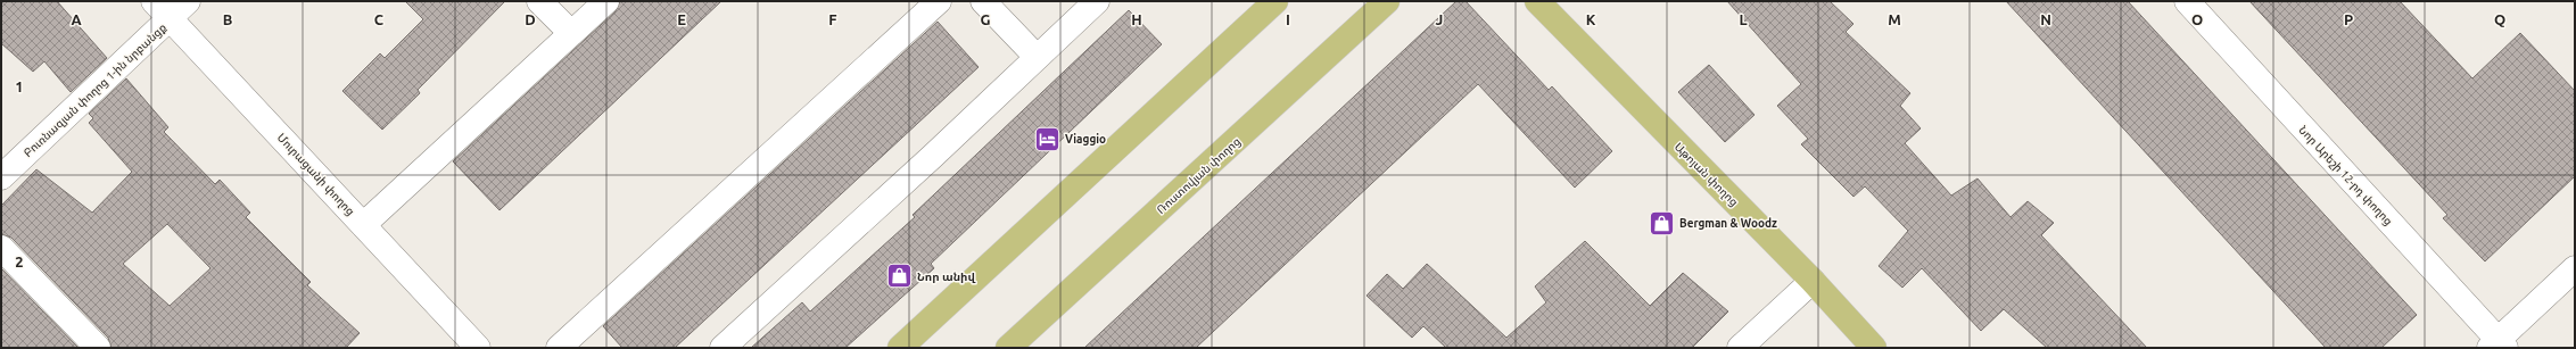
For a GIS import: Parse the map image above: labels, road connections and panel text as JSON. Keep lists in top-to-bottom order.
{
  "streets": {
    "main road": ["Աթոյան փողոց", "Ռոստովյան փողոց"],
    "street": ["Բուռնազյան փողոց 1-ին նրբանցք", "Մուրացանի փողոց", "Նոր Արեշի 12-րդ փողոց"]
  },
  "crossings": [
    ["Բուռնազյան փողոց 1-ին նրբանցք", "Մուրացանի փողոց"]
  ],
  "places": {
    "hotel": ["Viaggio"],
    "shop": ["Bergman & Woodz", "Նոր անիվ"]
  },
  "grid": {
    "columns": [
      "A",
      "B",
      "C",
      "D",
      "E",
      "F",
      "G",
      "H",
      "I",
      "J",
      "K",
      "L",
      "M",
      "N",
      "O",
      "P",
      "Q"
    ],
    "rows": ["1", "2"]
  }
}
